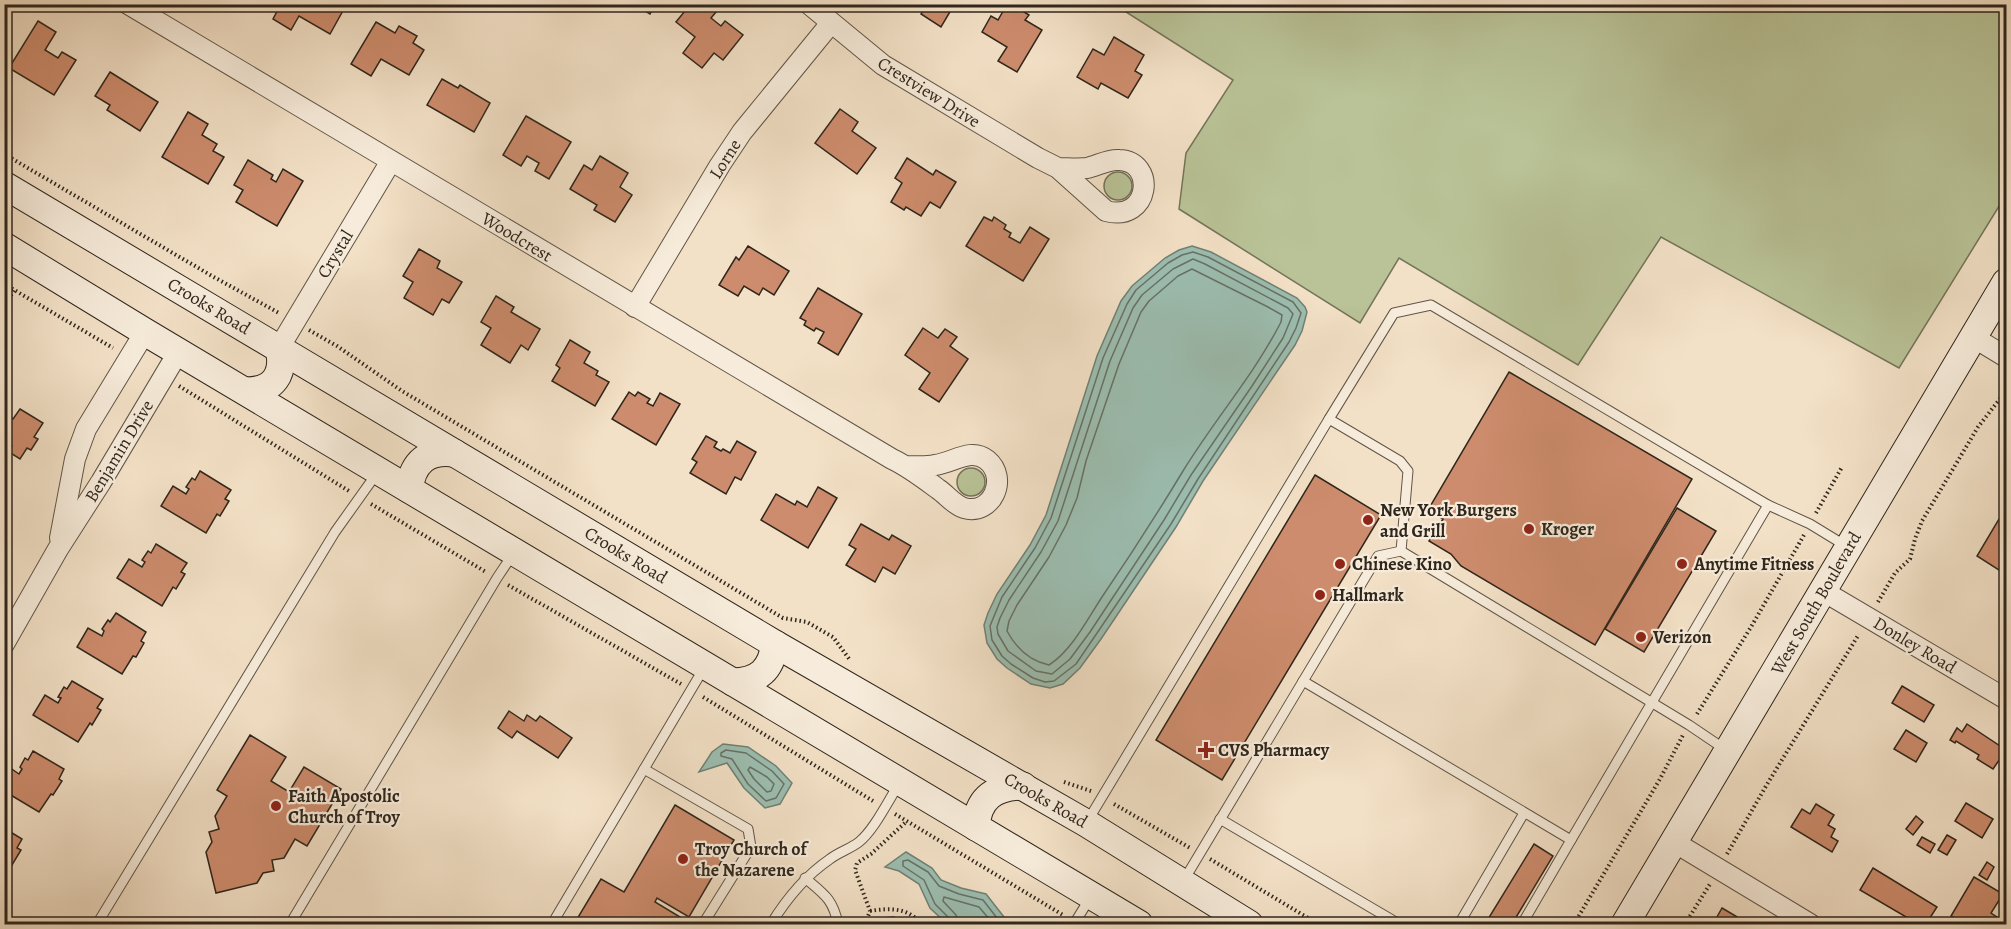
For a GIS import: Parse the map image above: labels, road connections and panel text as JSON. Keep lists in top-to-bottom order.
{
  "streets": {
    "main road": ["Crooks Road", "West South Boulevard"],
    "street": [
      "Crestview Drive",
      "Lorne",
      "Woodcrest",
      "Crystal",
      "Benjamin Drive",
      "Donley Road"
    ]
  },
  "crossings": [
    ["Crestview Drive", "Lorne"],
    ["Lorne", "Woodcrest"],
    ["Woodcrest", "Crystal"],
    ["Crystal", "Crooks Road"],
    ["West South Boulevard", "Donley Road"]
  ],
  "places": {
    "other": [
      "New York Burgers and Grill",
      "Kroger",
      "Chinese Kino",
      "Anytime Fitness",
      "Hallmark",
      "Verizon",
      "Faith Apostolic Church of Troy",
      "Troy Church of the Nazarene"
    ],
    "health": ["CVS Pharmacy"]
  }
}
